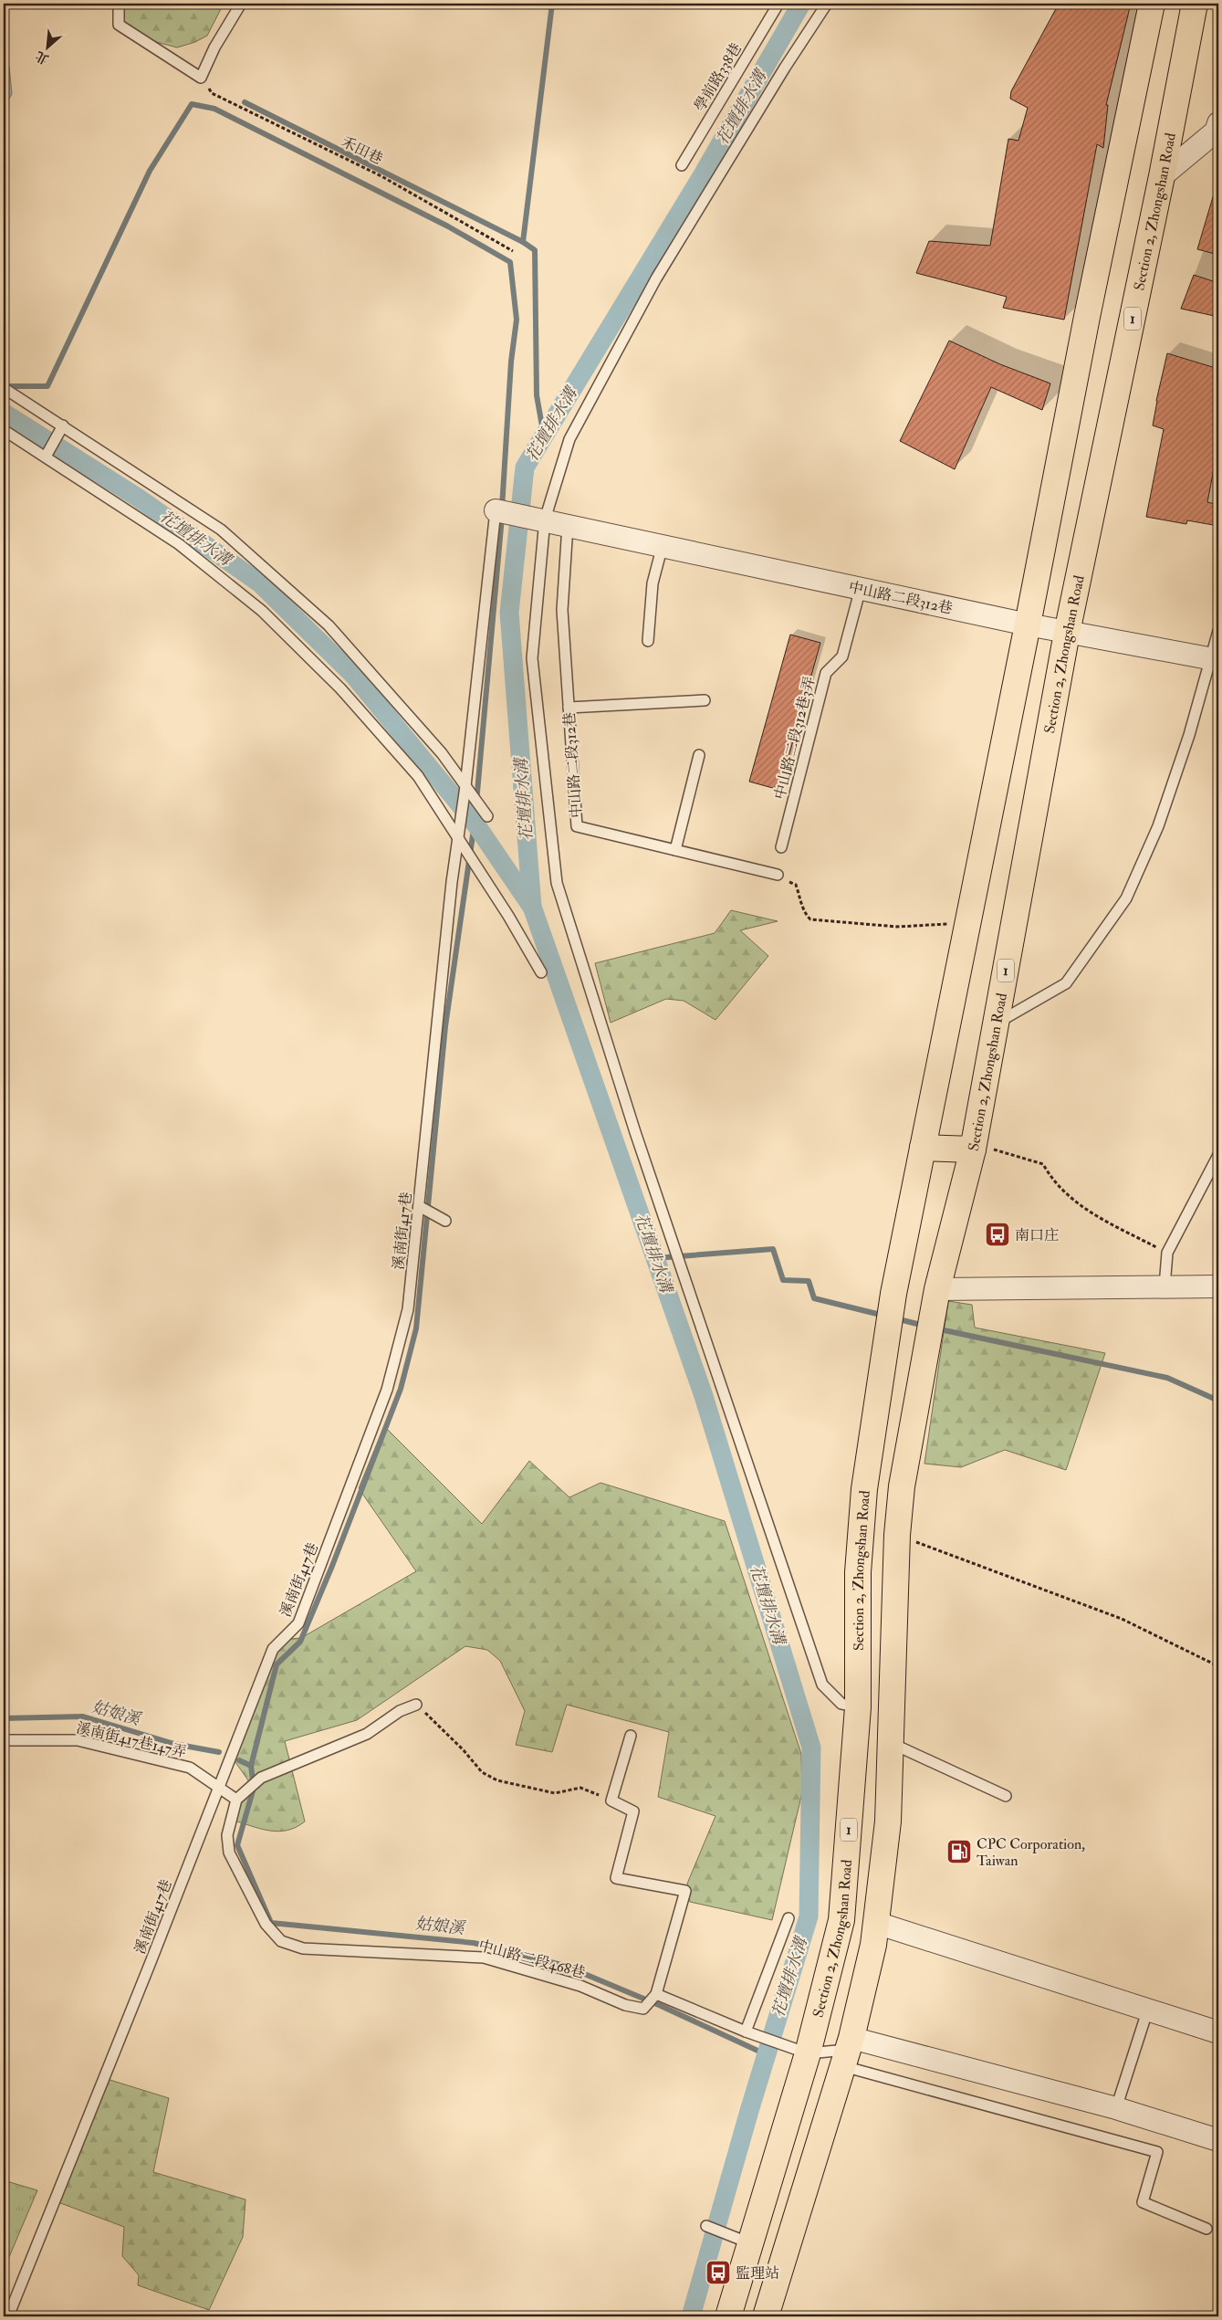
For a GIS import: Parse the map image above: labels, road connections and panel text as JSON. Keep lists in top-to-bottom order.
{
  "streets": {
    "main road": ["Section 2, Zhongshan Road", "1"],
    "street": ["中山路二段312巷"],
    "lane": [
      "學前路338巷",
      "中山路二段312巷3弄",
      "溪南街417巷",
      "溪南街417巷147弄",
      "中山路二段468巷"
    ],
    "path": ["禾田巷"]
  },
  "crossings": [
    ["Section 2, Zhongshan Road", "1"],
    ["Section 2, Zhongshan Road", "中山路二段312巷"],
    ["中山路二段312巷", "中山路二段312巷3弄"],
    ["中山路二段312巷", "溪南街417巷"],
    ["溪南街417巷", "溪南街417巷147弄"]
  ],
  "water": ["花壇排水溝", "姑娘溪"],
  "places": {
    "bus stop": ["南口庄", "監理站"],
    "fuel station": ["CPC Corporation, Taiwan"]
  },
  "north": "bottom left"
}
